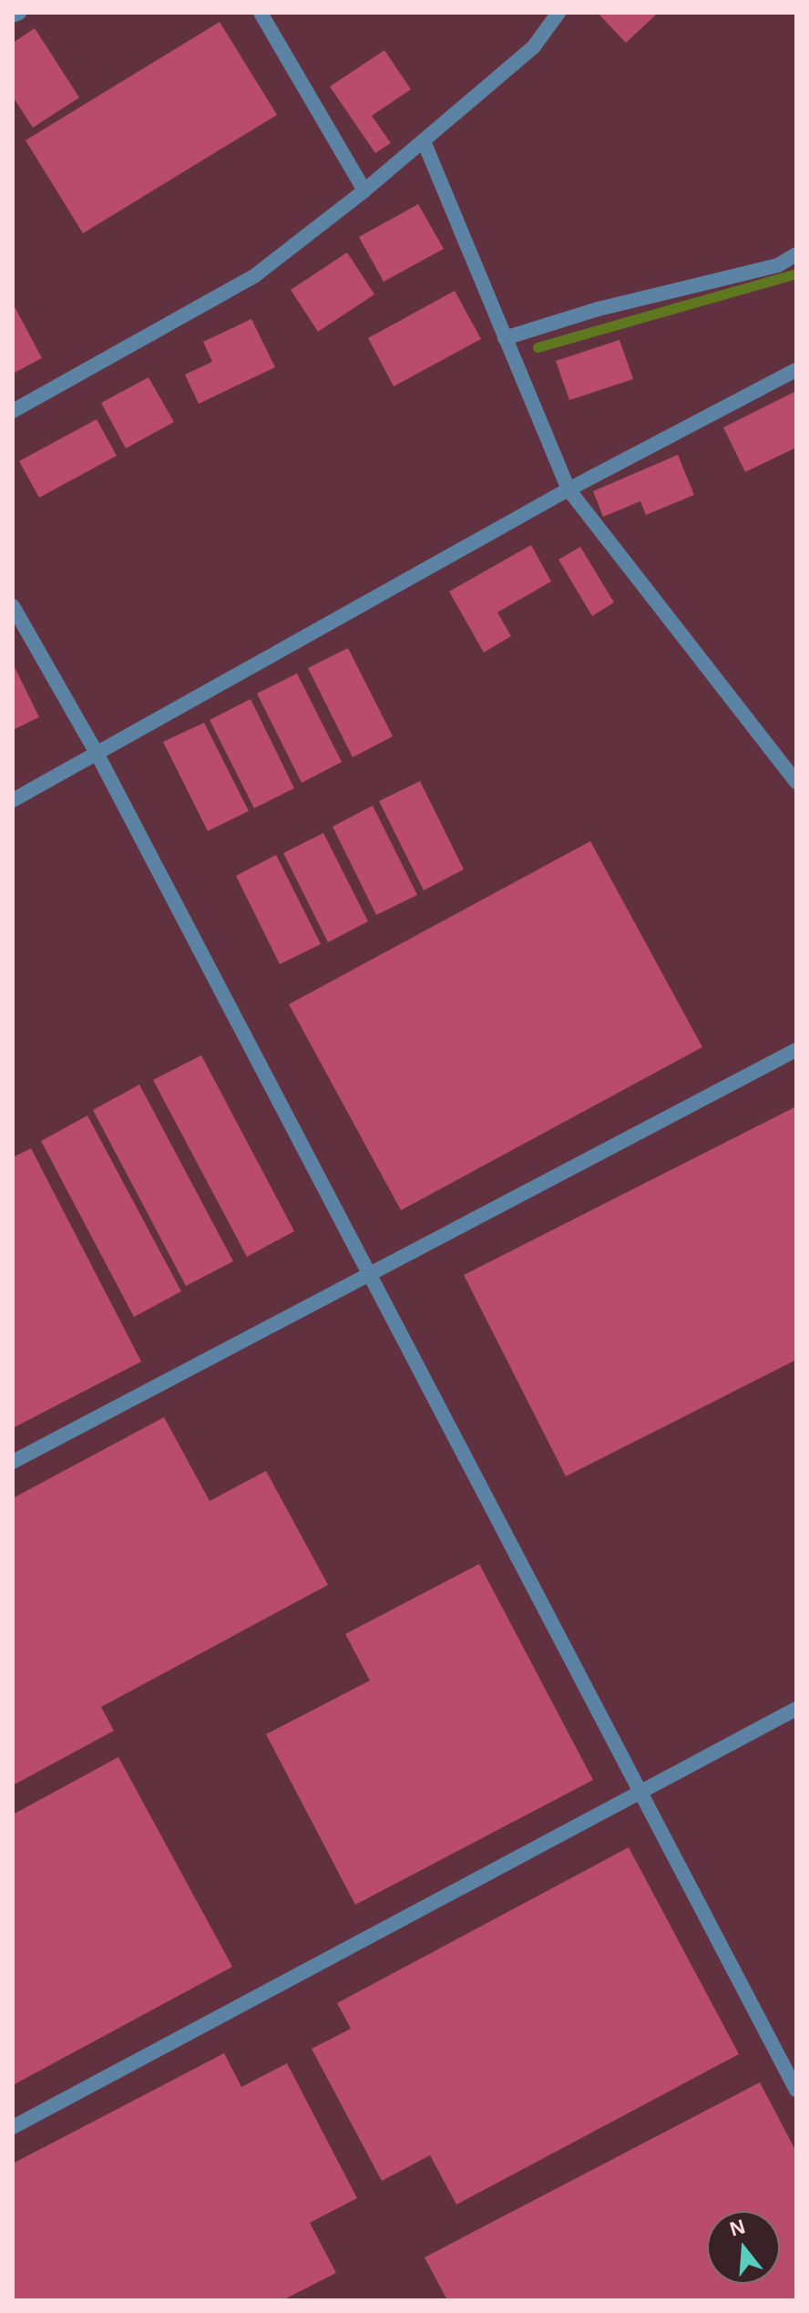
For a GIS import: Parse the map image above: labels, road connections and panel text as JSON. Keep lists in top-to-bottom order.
{
  "north": "top"
}
